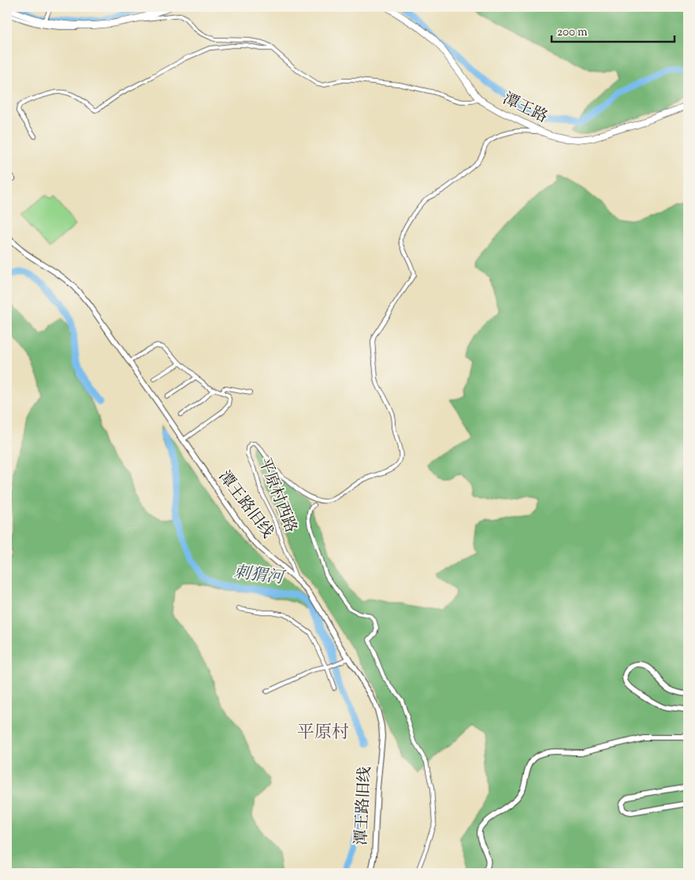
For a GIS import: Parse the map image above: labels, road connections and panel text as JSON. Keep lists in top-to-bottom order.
{
  "streets": {
    "highway": ["潭王路"],
    "main road": ["潭王路旧线"],
    "street": ["平原村西路"]
  },
  "crossings": [
    ["潭王路", "平原村西路"],
    ["平原村西路", "潭王路旧线"]
  ],
  "districts": ["平原村"],
  "water": ["刺猬河"],
  "scale_bar": "200 m"
}
